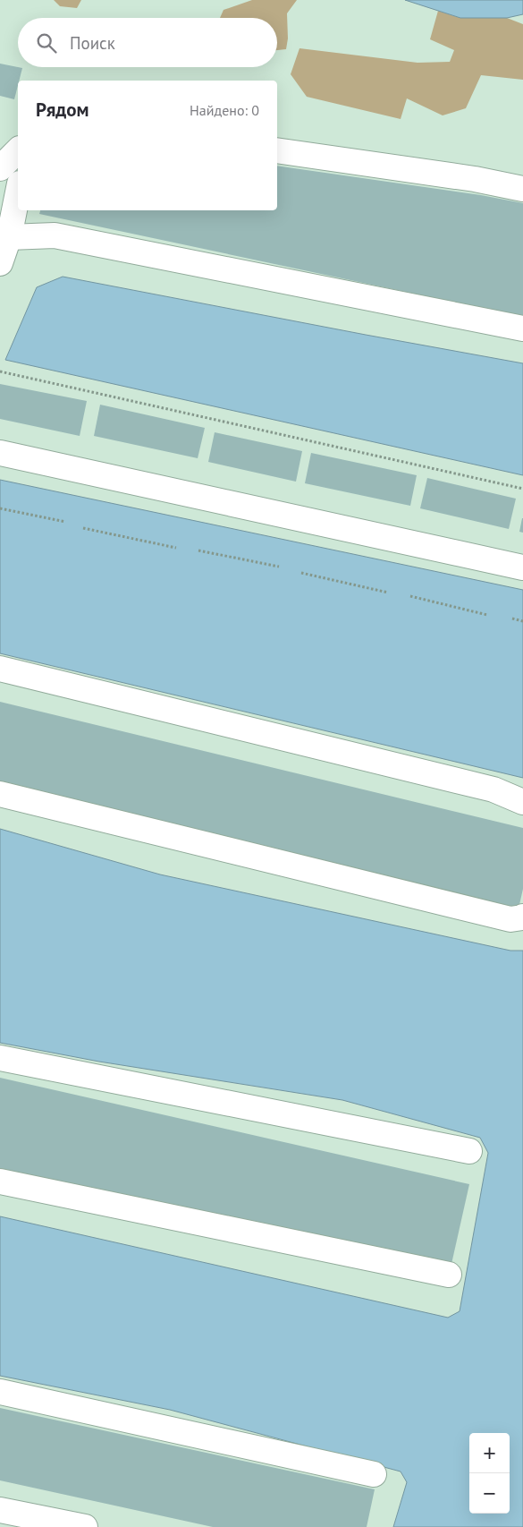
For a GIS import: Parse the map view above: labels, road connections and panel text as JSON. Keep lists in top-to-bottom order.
{
  "page": {
    "search": "Поиск",
    "heading": ["Рядом", "Найдено: 0"],
    "map_buttons": ["+", "−"]
  }
}
